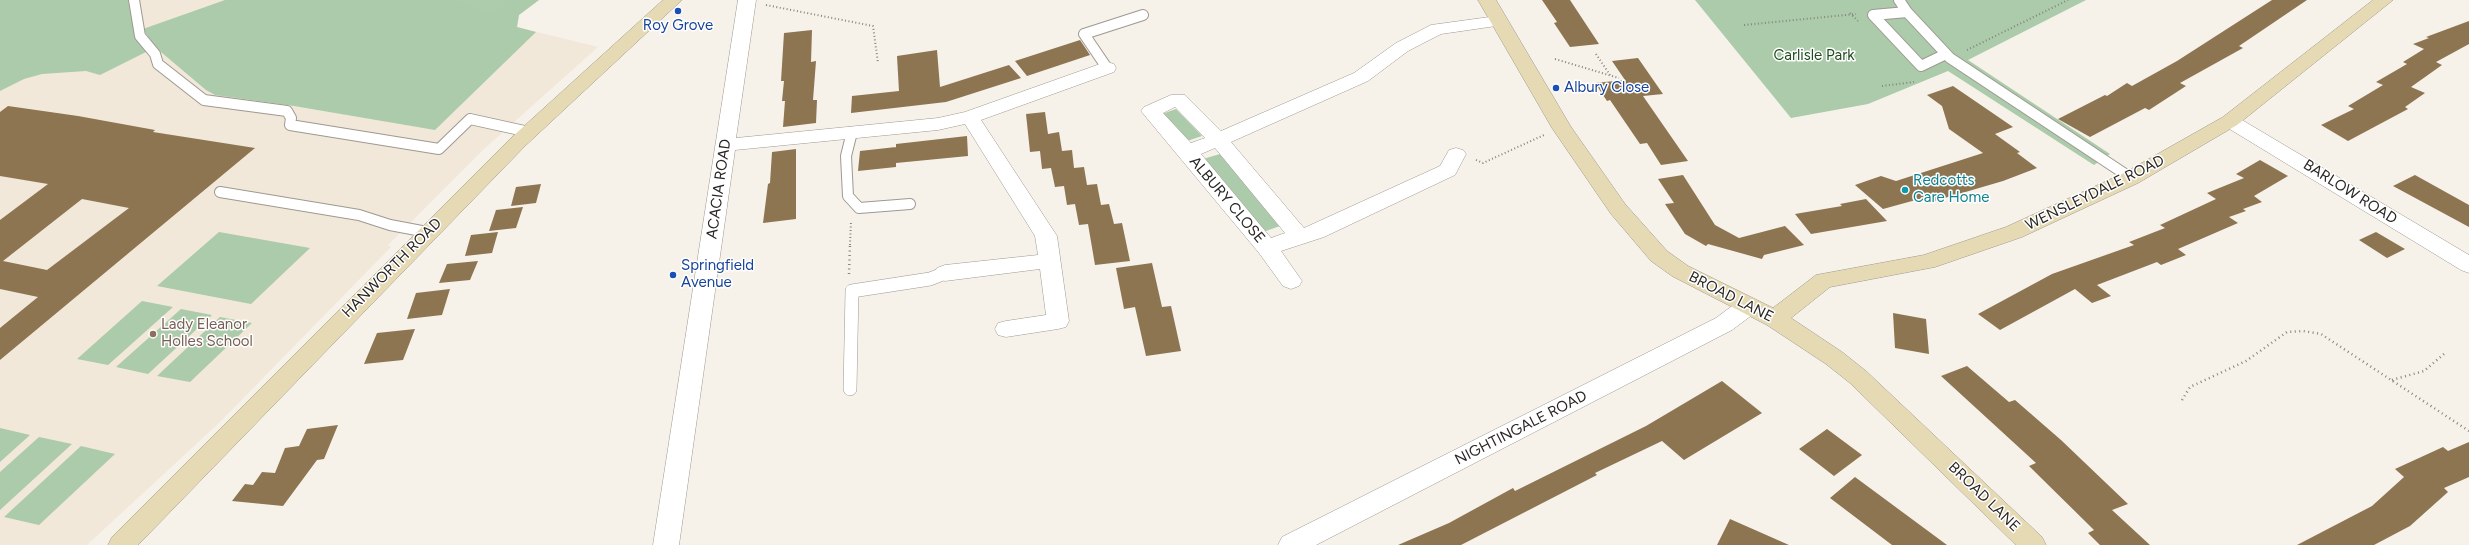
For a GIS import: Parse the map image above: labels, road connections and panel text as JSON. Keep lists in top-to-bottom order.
{
  "streets": {
    "street": [
      "ACACIA ROAD",
      "BARLOW ROAD",
      "WENSLEYDALE ROAD",
      "ALBURY CLOSE",
      "HANWORTH ROAD",
      "BROAD LANE",
      "NIGHTINGALE ROAD"
    ]
  },
  "crossings": [
    ["BARLOW ROAD", "WENSLEYDALE ROAD"],
    ["WENSLEYDALE ROAD", "BROAD LANE"],
    ["ALBURY CLOSE", "BROAD LANE"],
    ["BROAD LANE", "NIGHTINGALE ROAD"]
  ],
  "parks": ["Carlisle Park"],
  "places": [
    "Roy Grove",
    "Albury Close",
    "Redcotts Care Home",
    "Springfield Avenue",
    "Lady Eleanor Holles School"
  ]
}
